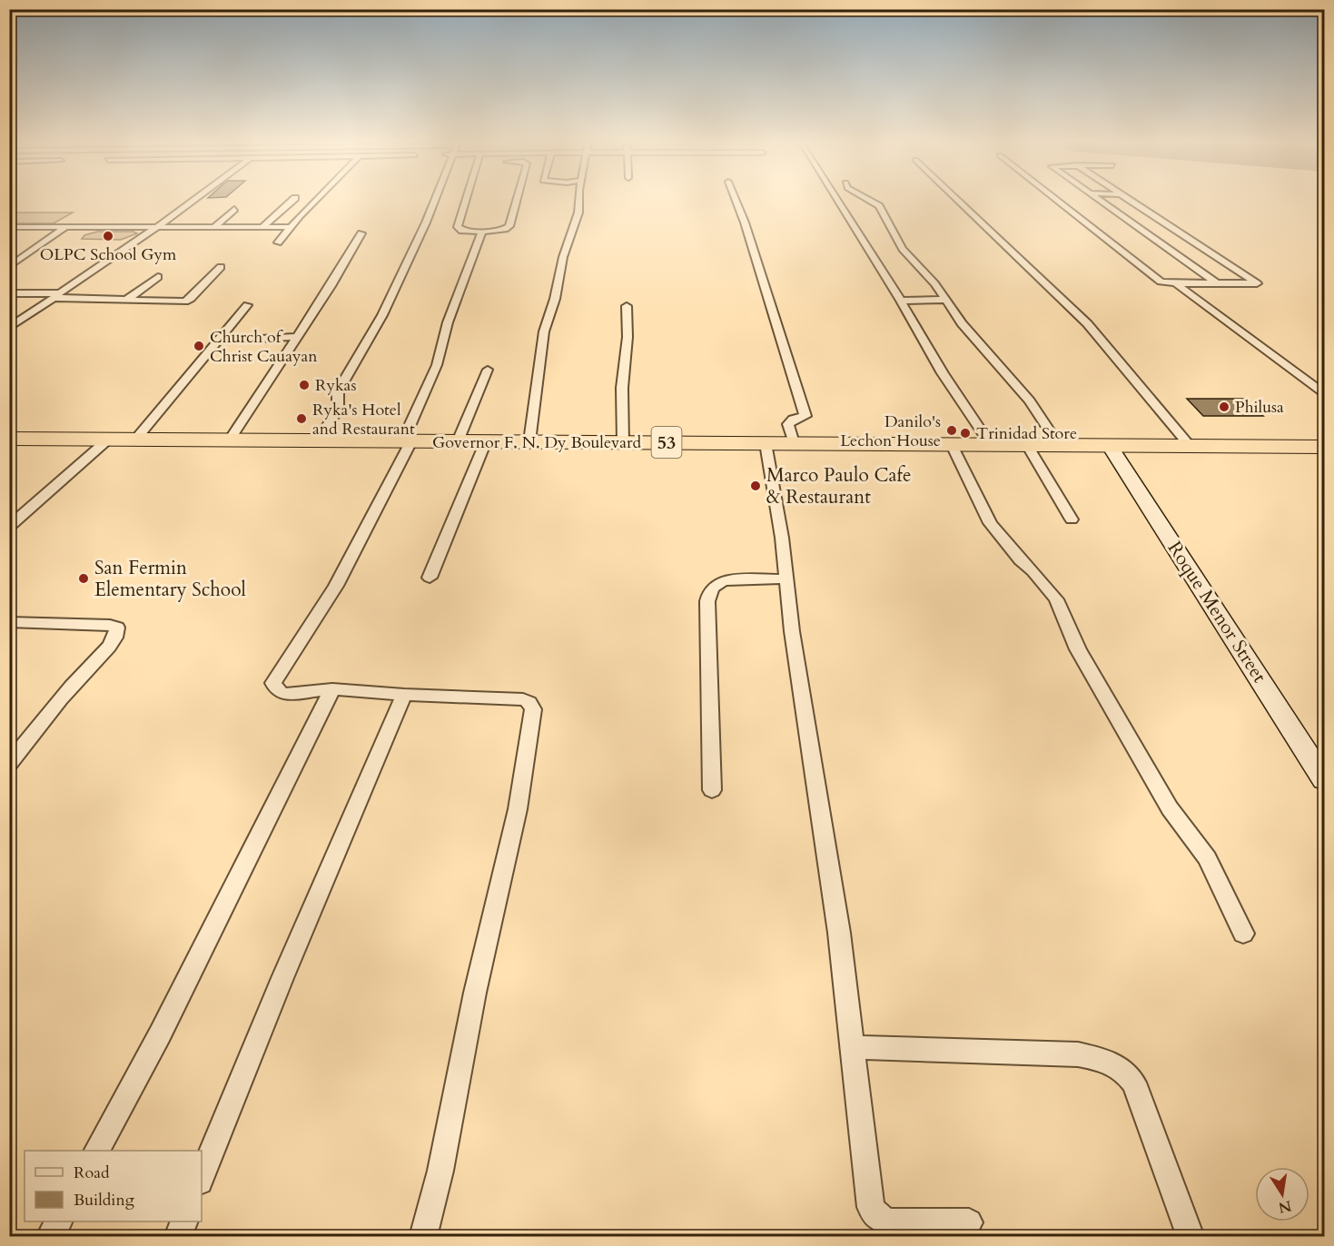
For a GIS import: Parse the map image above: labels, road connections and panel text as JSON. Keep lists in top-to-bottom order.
{
  "streets": {
    "highway": ["Governor F. N. Dy Boulevard", "53"],
    "street": ["Roque Menor Street"]
  },
  "crossings": [
    ["Governor F. N. Dy Boulevard", "Roque Menor Street"]
  ],
  "places": [
    "OLPC School Gym",
    "Church of Christ Cauayan",
    "Rykas",
    "Philusa",
    "Ryka's Hotel and Restaurant",
    "Danilo's Lechon House",
    "Trinidad Store",
    "Marco Paulo Cafe & Restaurant",
    "San Fermin Elementary School"
  ],
  "legend": ["Road", "Building"],
  "north": "bottom"
}
